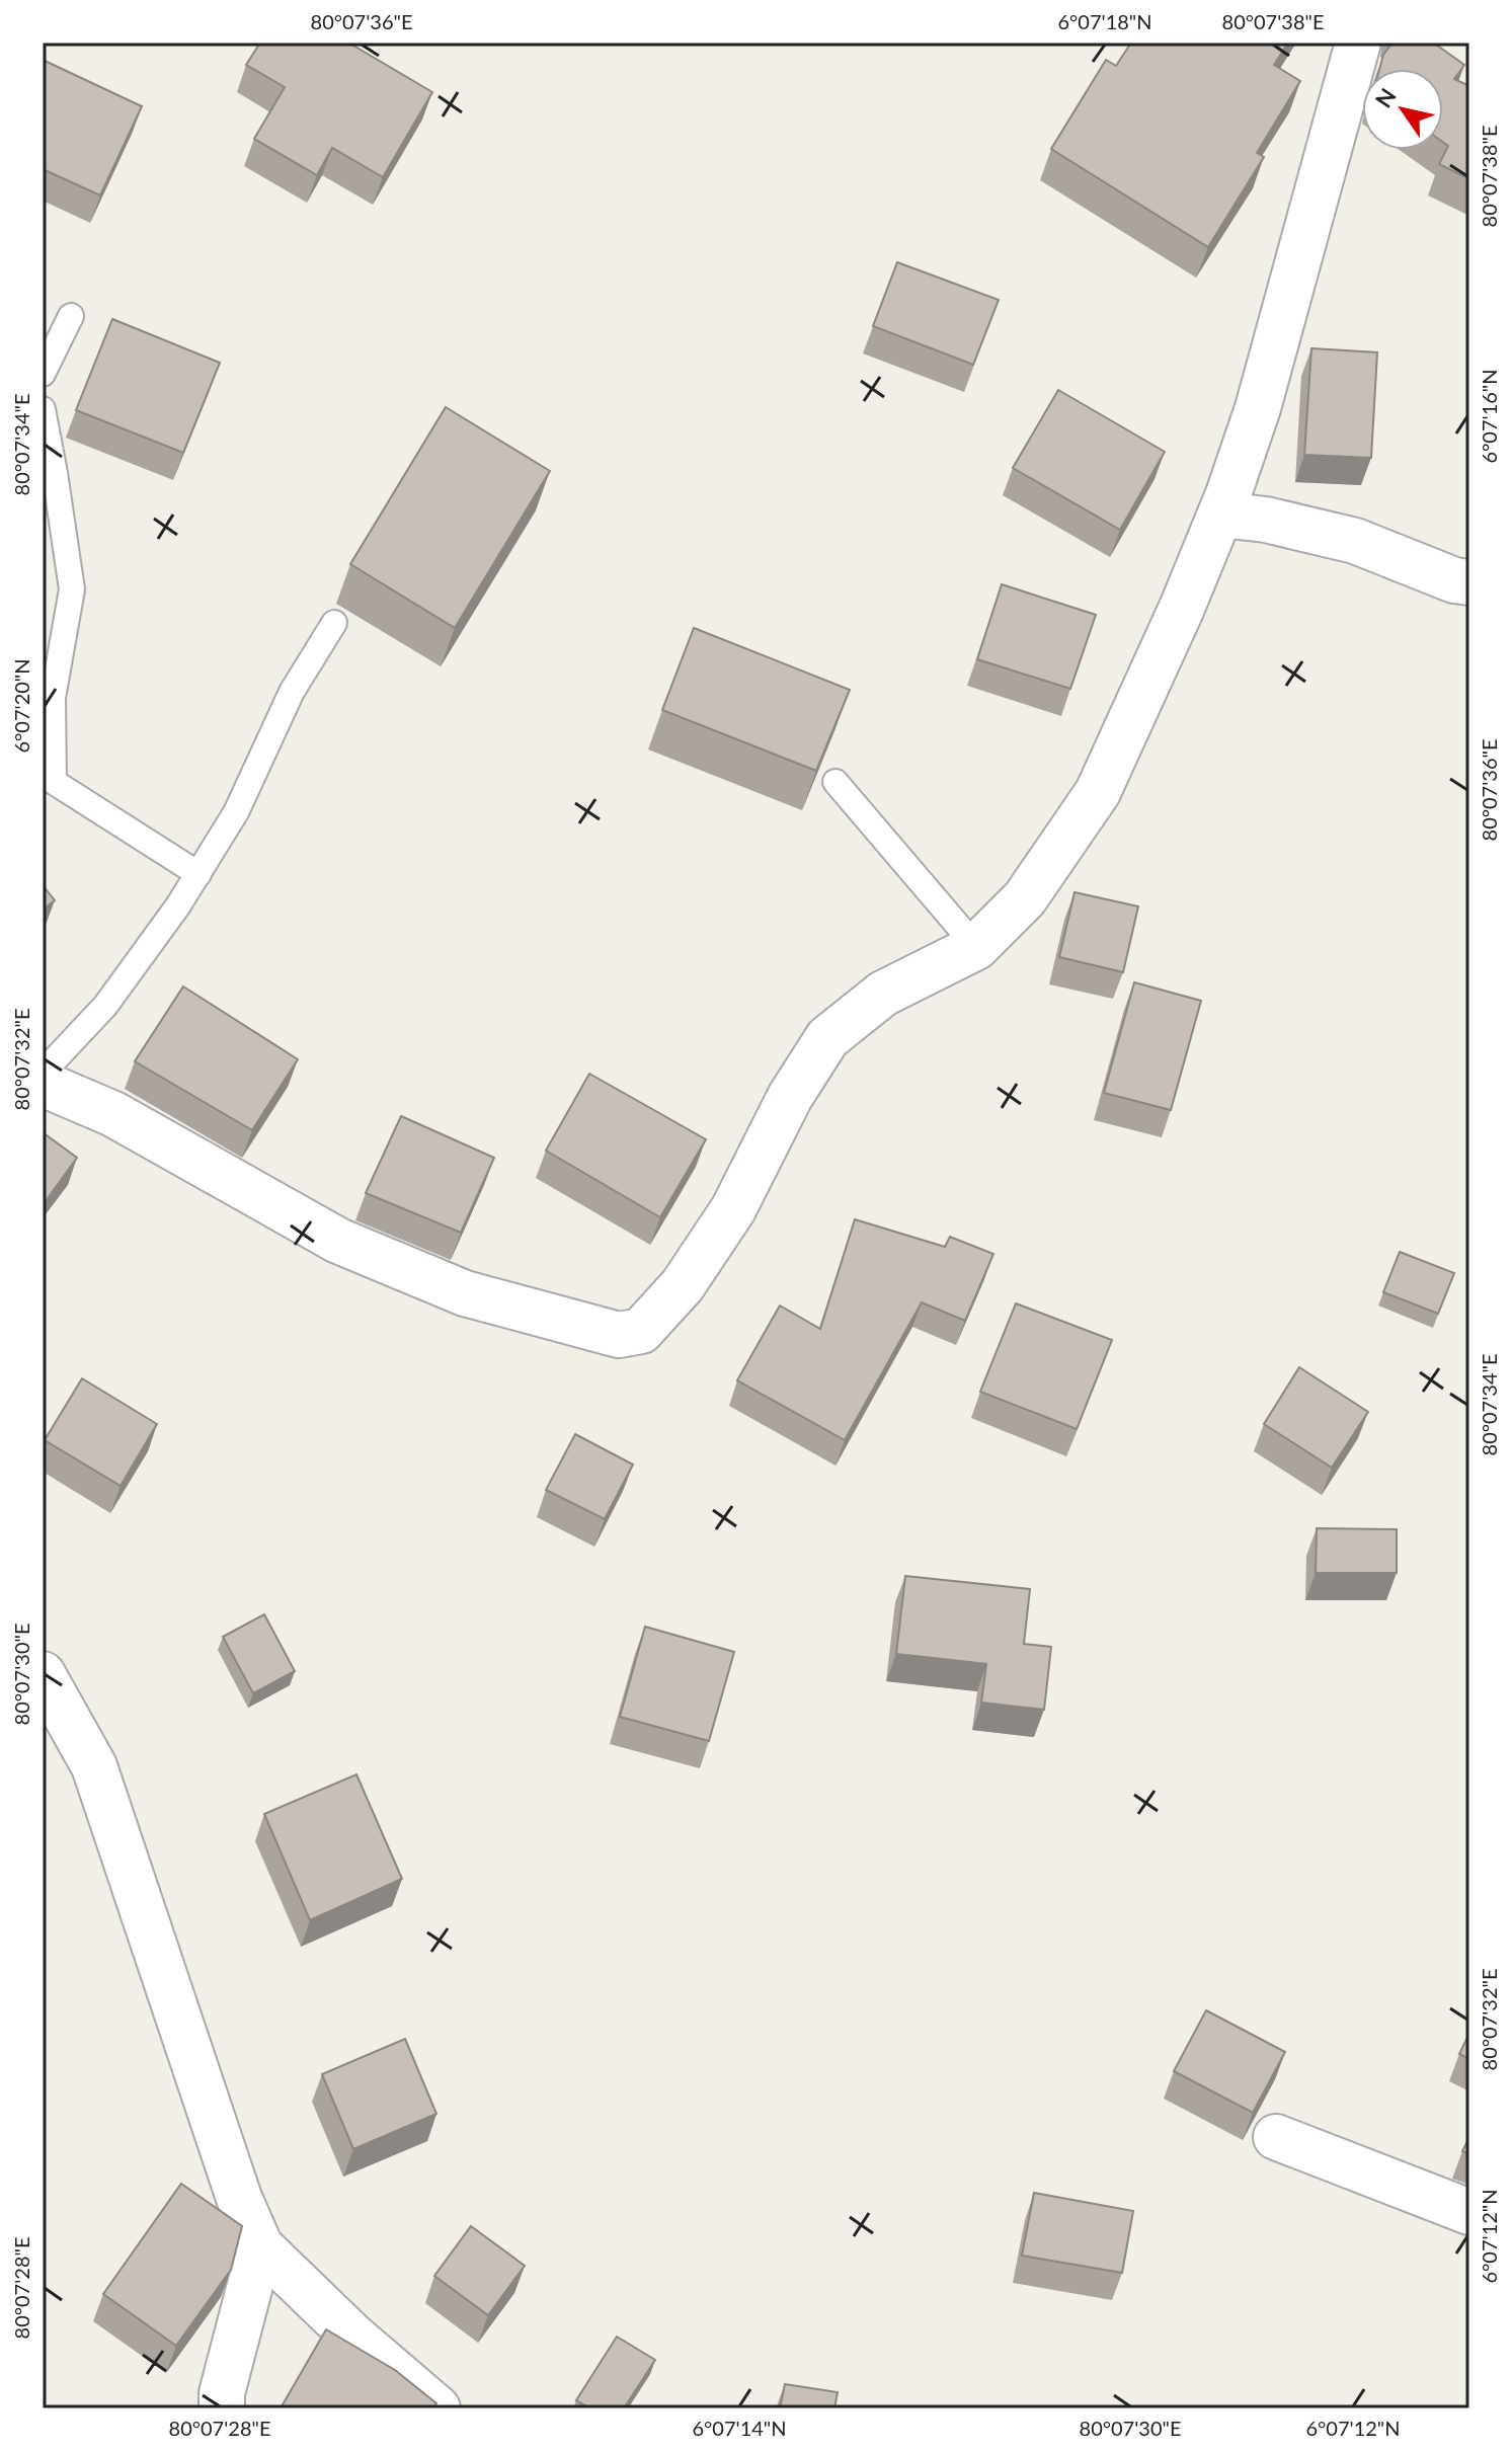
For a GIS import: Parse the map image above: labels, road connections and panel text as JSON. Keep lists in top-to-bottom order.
{
  "north": "top left",
  "coordinates": [
    "80°07'36\"E",
    "6°07'18\"N",
    "80°07'38\"E",
    "6°07'16\"N",
    "80°07'34\"E",
    "6°07'20\"N",
    "80°07'32\"E",
    "80°07'30\"E",
    "6°07'12\"N",
    "80°07'28\"E",
    "6°07'14\"N"
  ]
}
